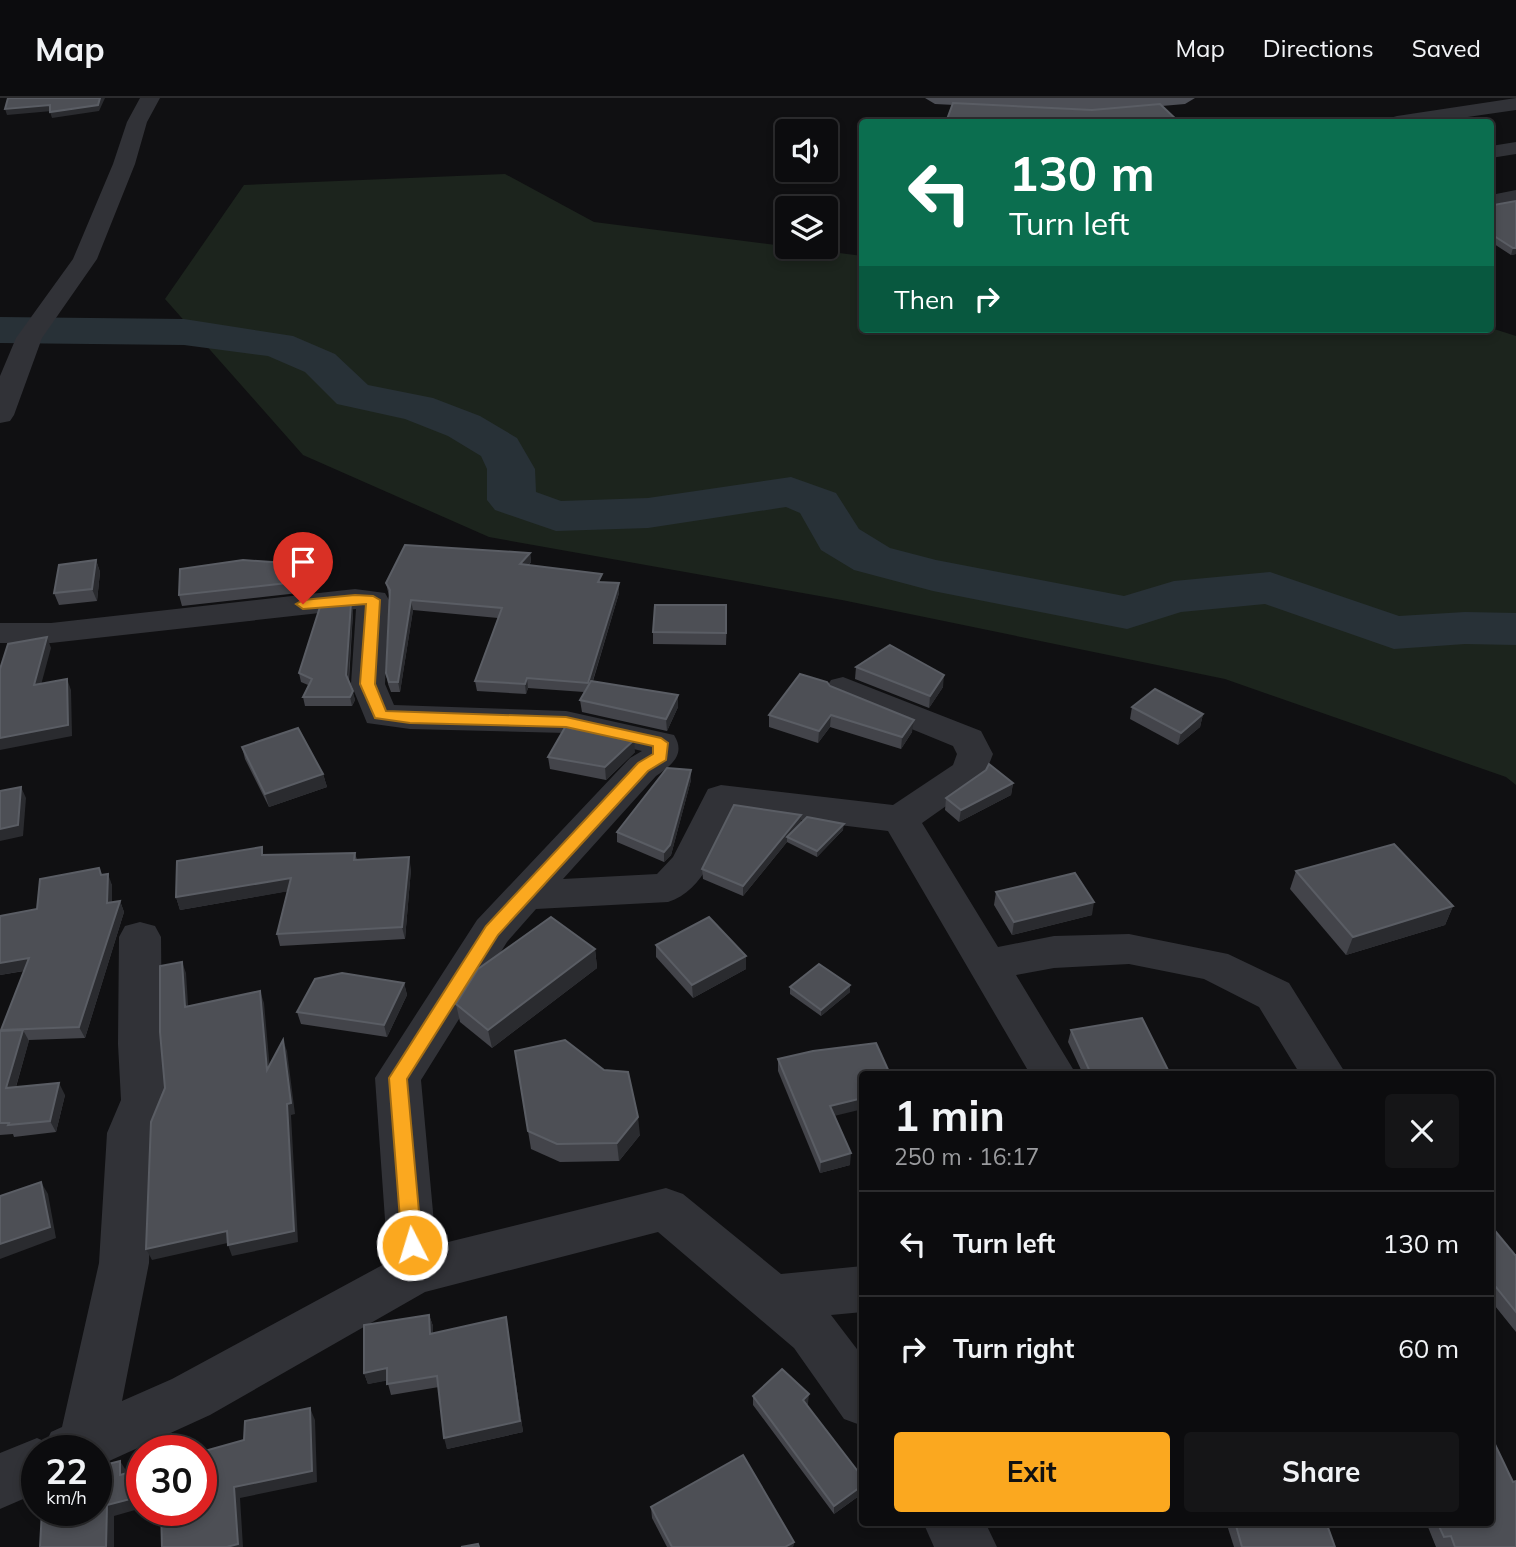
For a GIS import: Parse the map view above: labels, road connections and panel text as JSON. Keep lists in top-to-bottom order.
{
  "page": {
    "header": "Map",
    "nav": ["Map", "Directions", "Saved"],
    "turn": ["130 m", "Turn left"],
    "then": "Then",
    "heading": ["1 min", "250 m · 16:17"],
    "list": [
      {
        "name": "Turn left",
        "value": "130 m"
      },
      {
        "name": "Turn right",
        "value": "60 m"
      }
    ],
    "buttons": ["Exit", "Share"],
    "speed": "22 km/h",
    "limit": "30"
  }
}
